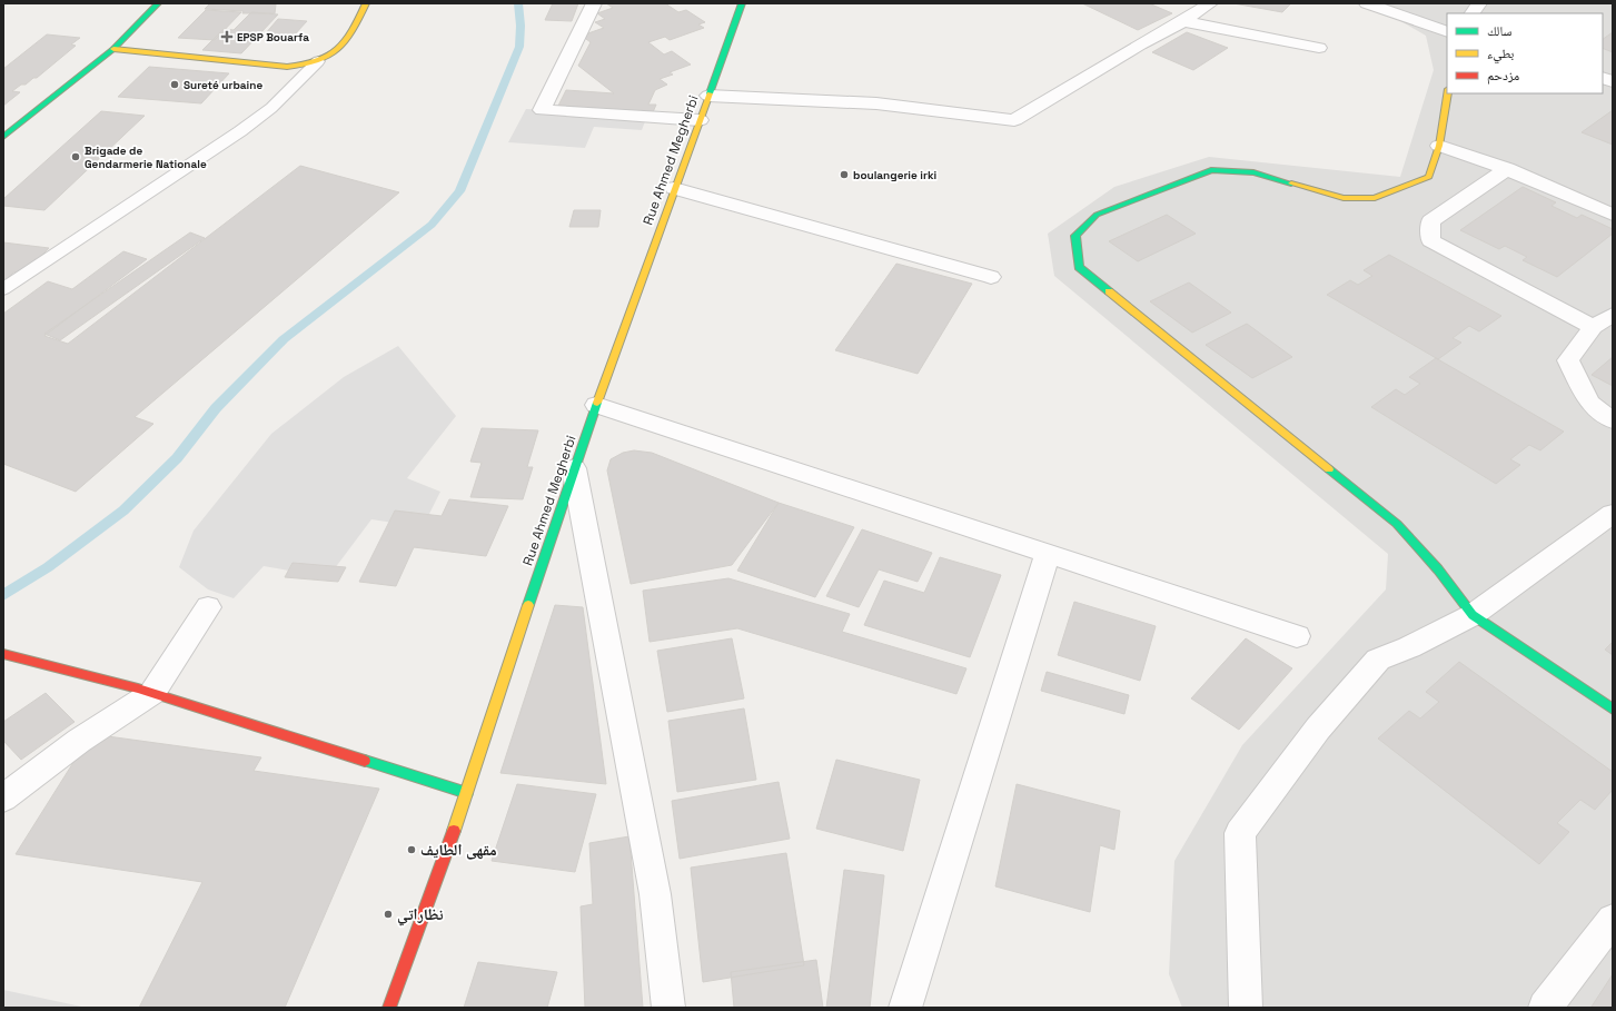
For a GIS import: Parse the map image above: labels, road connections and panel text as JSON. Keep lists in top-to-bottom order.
{
  "streets": {
    "street": ["Rue Ahmed Megherbi"]
  },
  "places": {
    "health": ["EPSP Bouarfa"],
    "other": [
      "Sureté urbaine",
      "Brigade de Gendarmerie Nationale",
      "boulangerie irki",
      "مقهى الطايف",
      "نظاراتي"
    ]
  },
  "legend": ["سالك", "بطيء", "مزدحم"]
}
